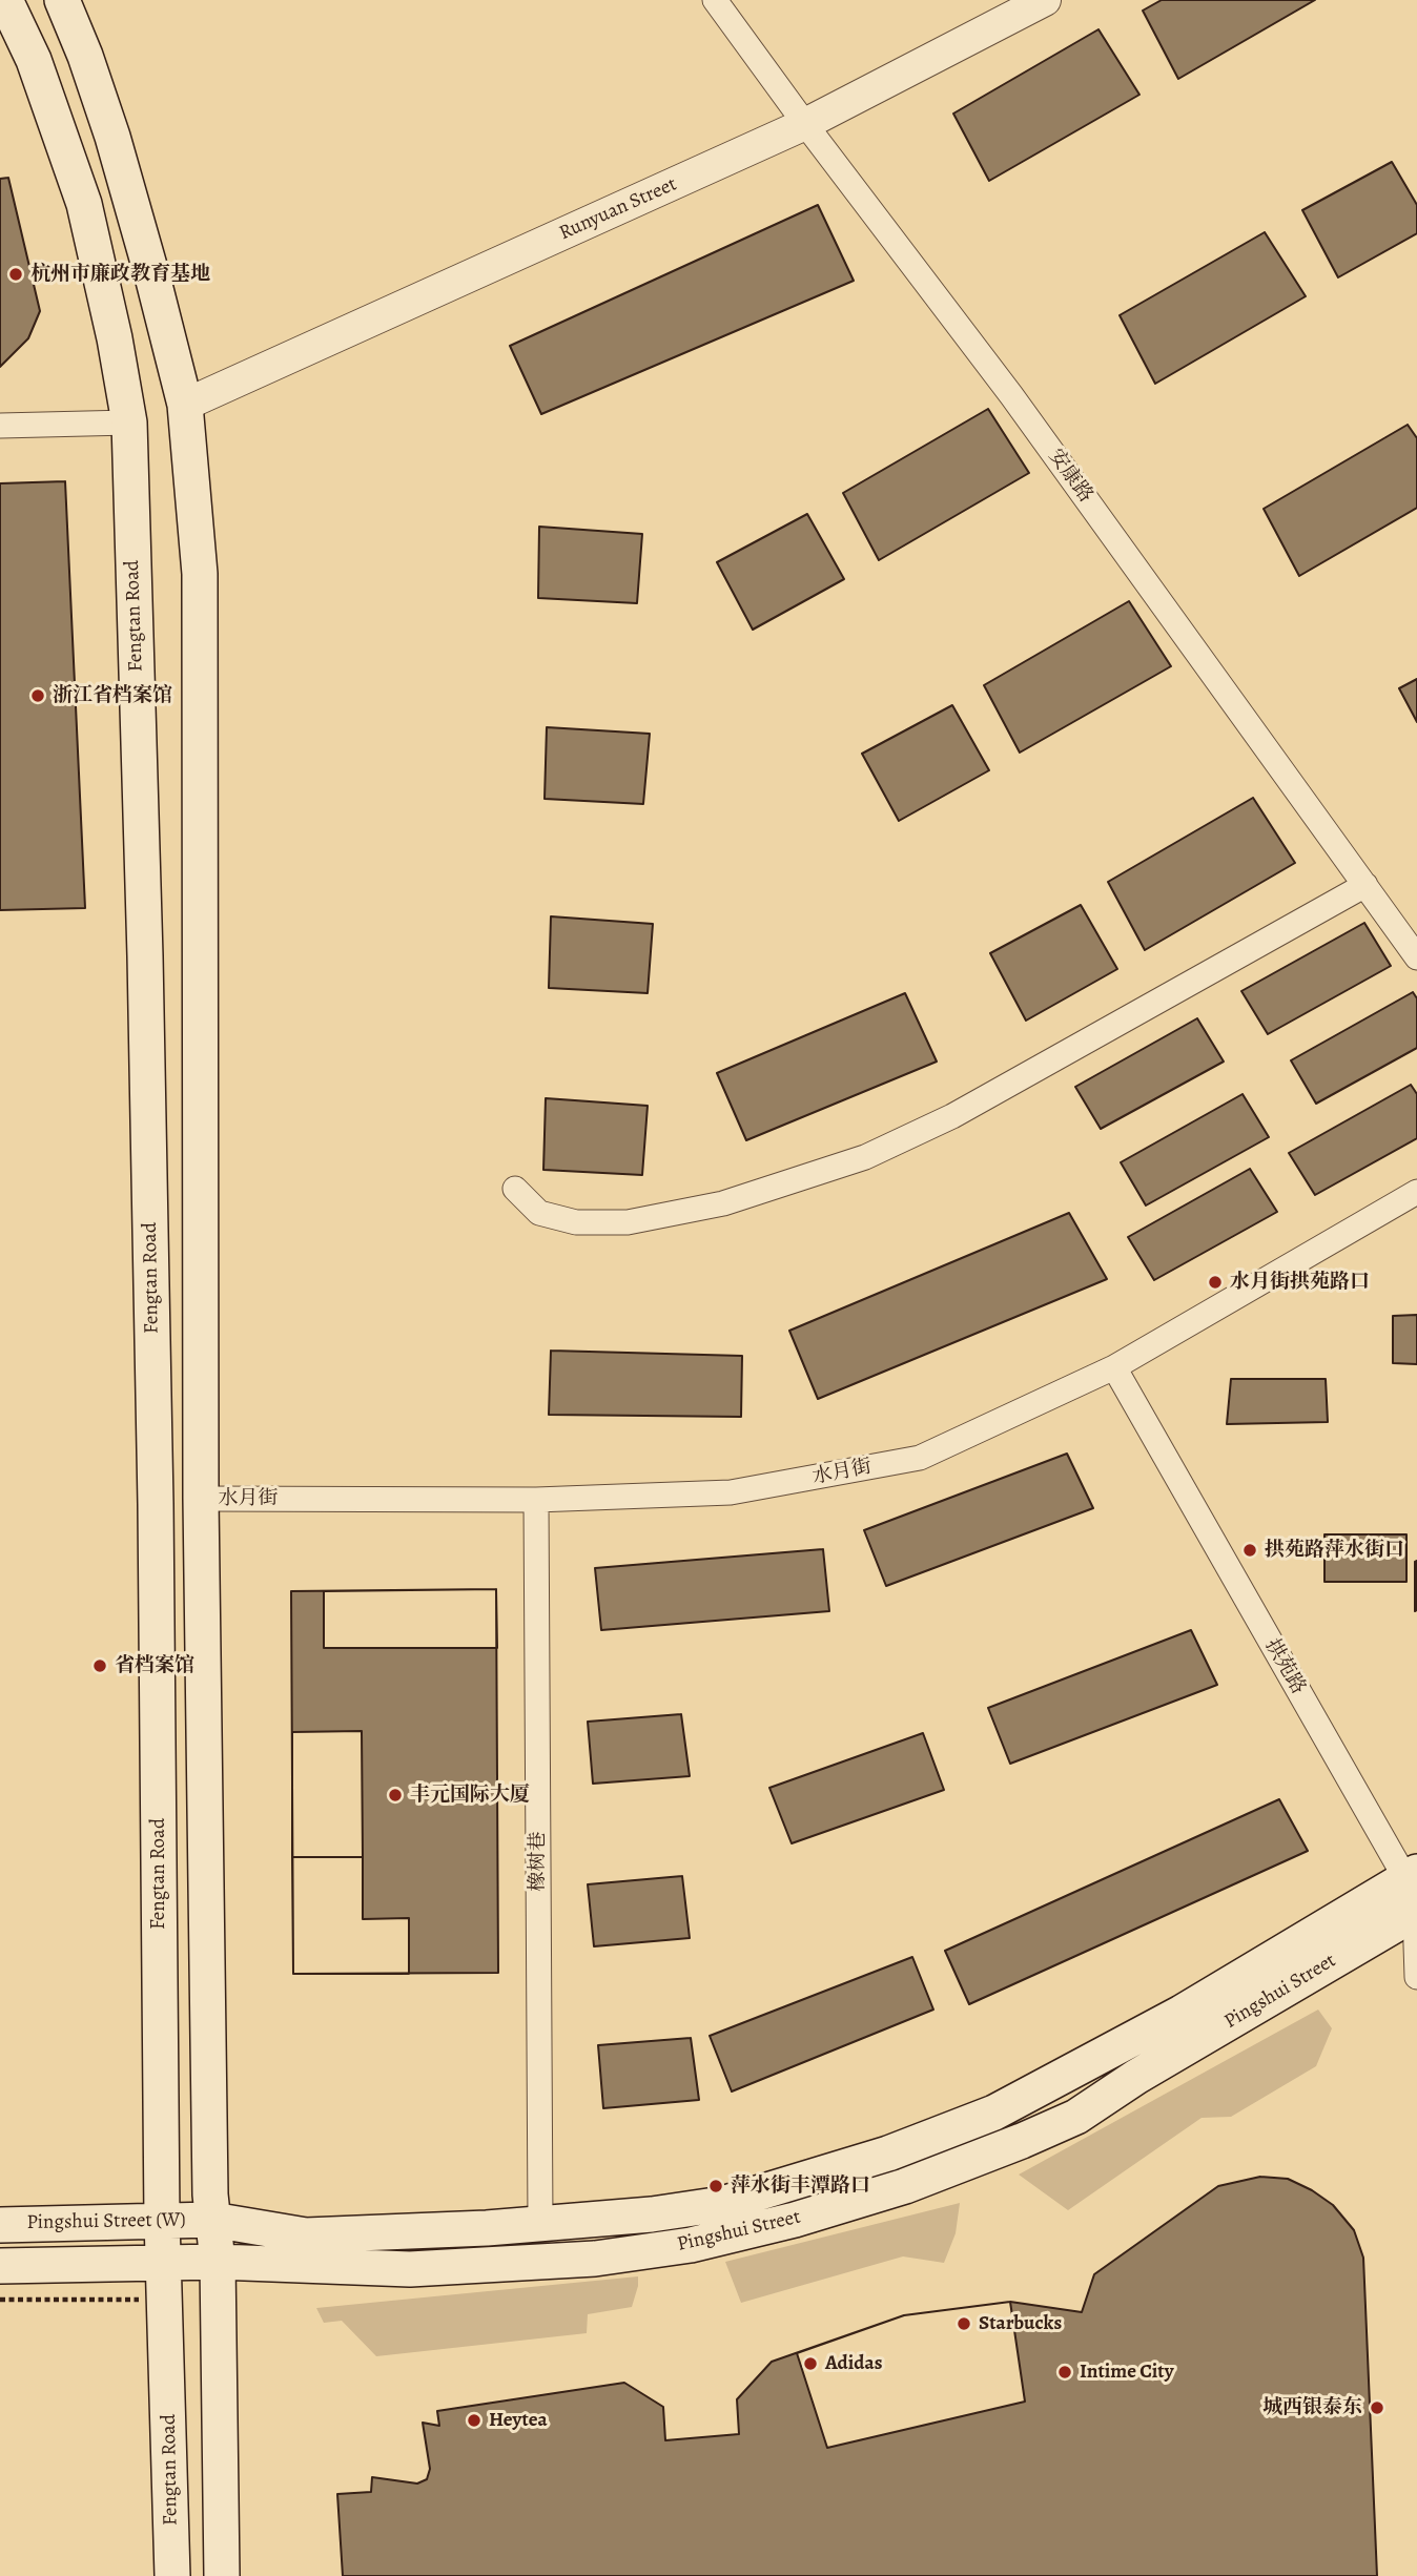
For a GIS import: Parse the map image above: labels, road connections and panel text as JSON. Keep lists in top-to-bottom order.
{
  "streets": {
    "main road": ["Fengtan Road", "Pingshui Street", "Pingshui Street (W)"],
    "street": [
      "Runyuan Street",
      "安康路",
      "水月街",
      "拱苑路",
      "橡树巷"
    ]
  },
  "crossings": [
    ["Runyuan Street", "安康路"],
    ["Fengtan Road", "Pingshui Street"],
    ["Fengtan Road", "Pingshui Street (W)"],
    ["水月街", "拱苑路"],
    ["水月街", "橡树巷"],
    ["拱苑路", "Pingshui Street"],
    ["橡树巷", "Pingshui Street"],
    ["Pingshui Street", "Pingshui Street (W)"]
  ],
  "places": [
    "杭州市廉政教育基地",
    "浙江省档案馆",
    "水月街拱苑路口",
    "拱苑路萍水街口",
    "省档案馆",
    "丰元国际大厦",
    "萍水街丰潭路口",
    "Starbucks",
    "Adidas",
    "Intime City",
    "城西银泰东",
    "Heytea"
  ]
}
